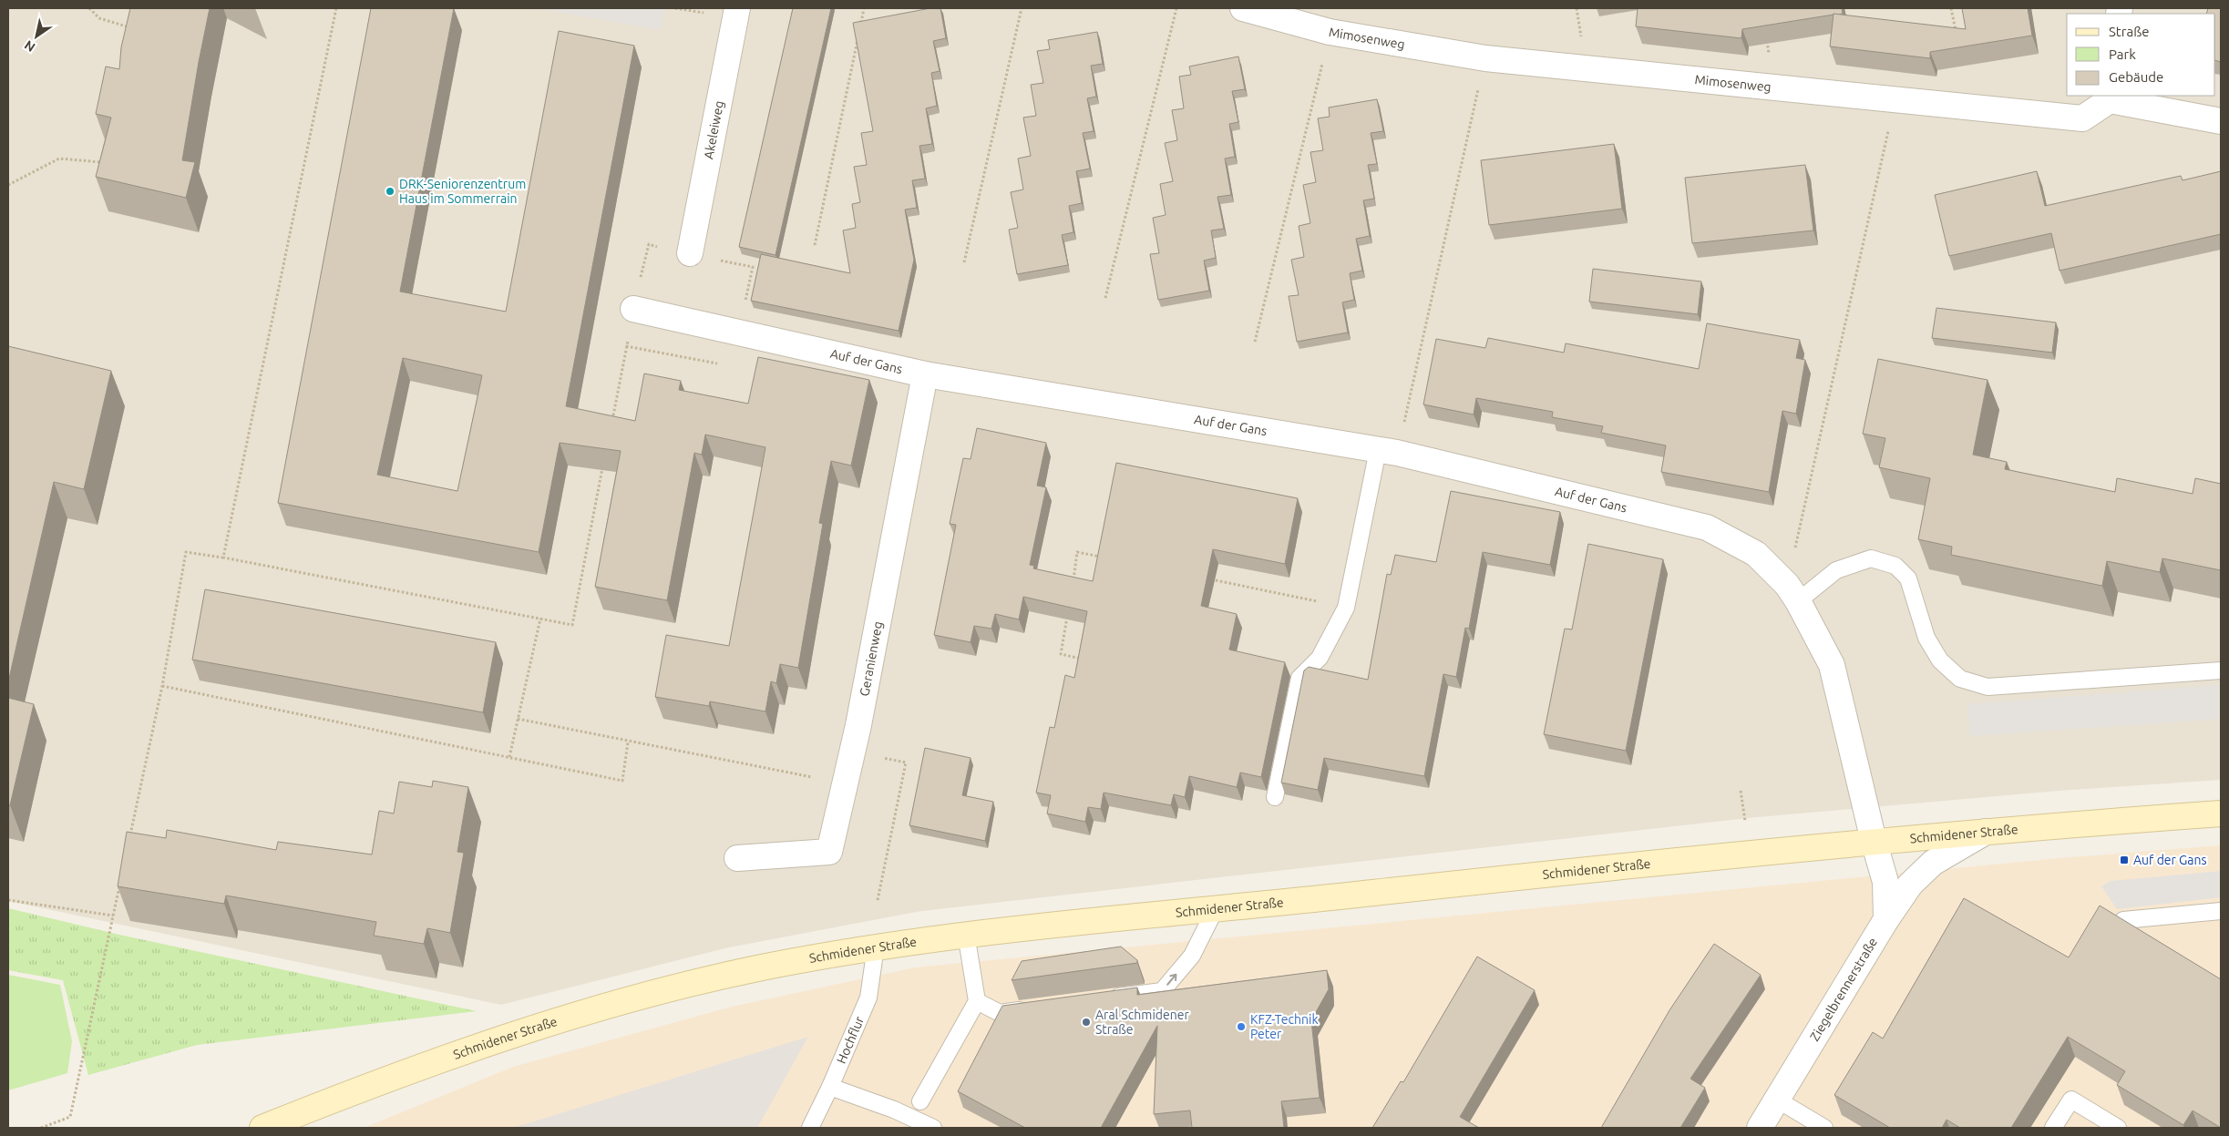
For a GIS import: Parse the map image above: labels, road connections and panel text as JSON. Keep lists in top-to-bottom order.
{
  "streets": {
    "main road": ["Schmidener Straße"],
    "street": [
      "Mimosenweg",
      "Akeleiweg",
      "Auf der Gans",
      "Geranienweg",
      "Ziegelbrennerstraße"
    ],
    "lane": ["Hochflur"]
  },
  "crossings": [
    ["Auf der Gans", "Geranienweg"],
    ["Auf der Gans", "Schmidener Straße"],
    ["Schmidener Straße", "Ziegelbrennerstraße"],
    ["Schmidener Straße", "Hochflur"]
  ],
  "places": {
    "other": ["DRK-Seniorenzentrum Haus im Sommerrain", "Aral Schmidener Straße", "KFZ-Technik Peter"],
    "transit": ["Auf der Gans"]
  },
  "legend": ["Straße", "Park", "Gebäude"],
  "north": "bottom left"
}
